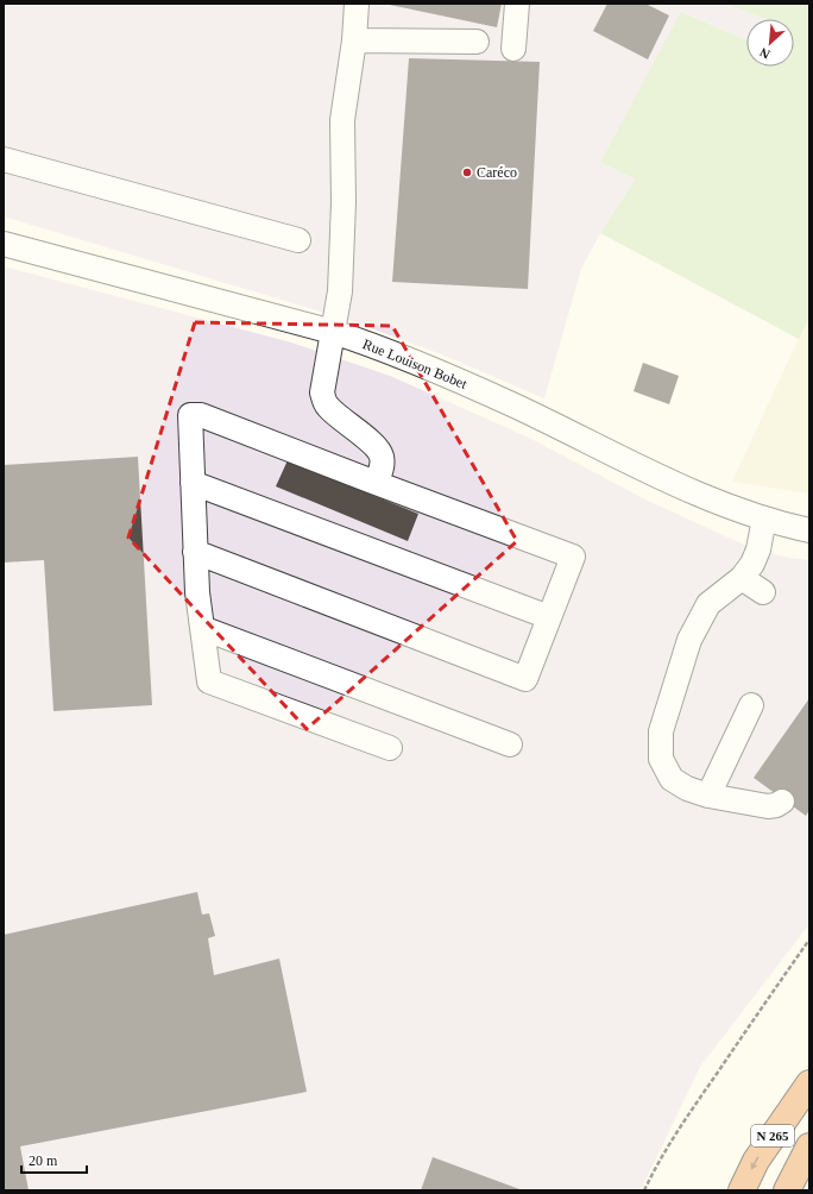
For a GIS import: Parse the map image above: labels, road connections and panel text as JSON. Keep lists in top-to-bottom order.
{
  "streets": {
    "highway": ["N 265"],
    "street": ["Rue Louison Bobet"]
  },
  "places": ["Caréco"],
  "scale_bar": "20 m",
  "north": "bottom left"
}
